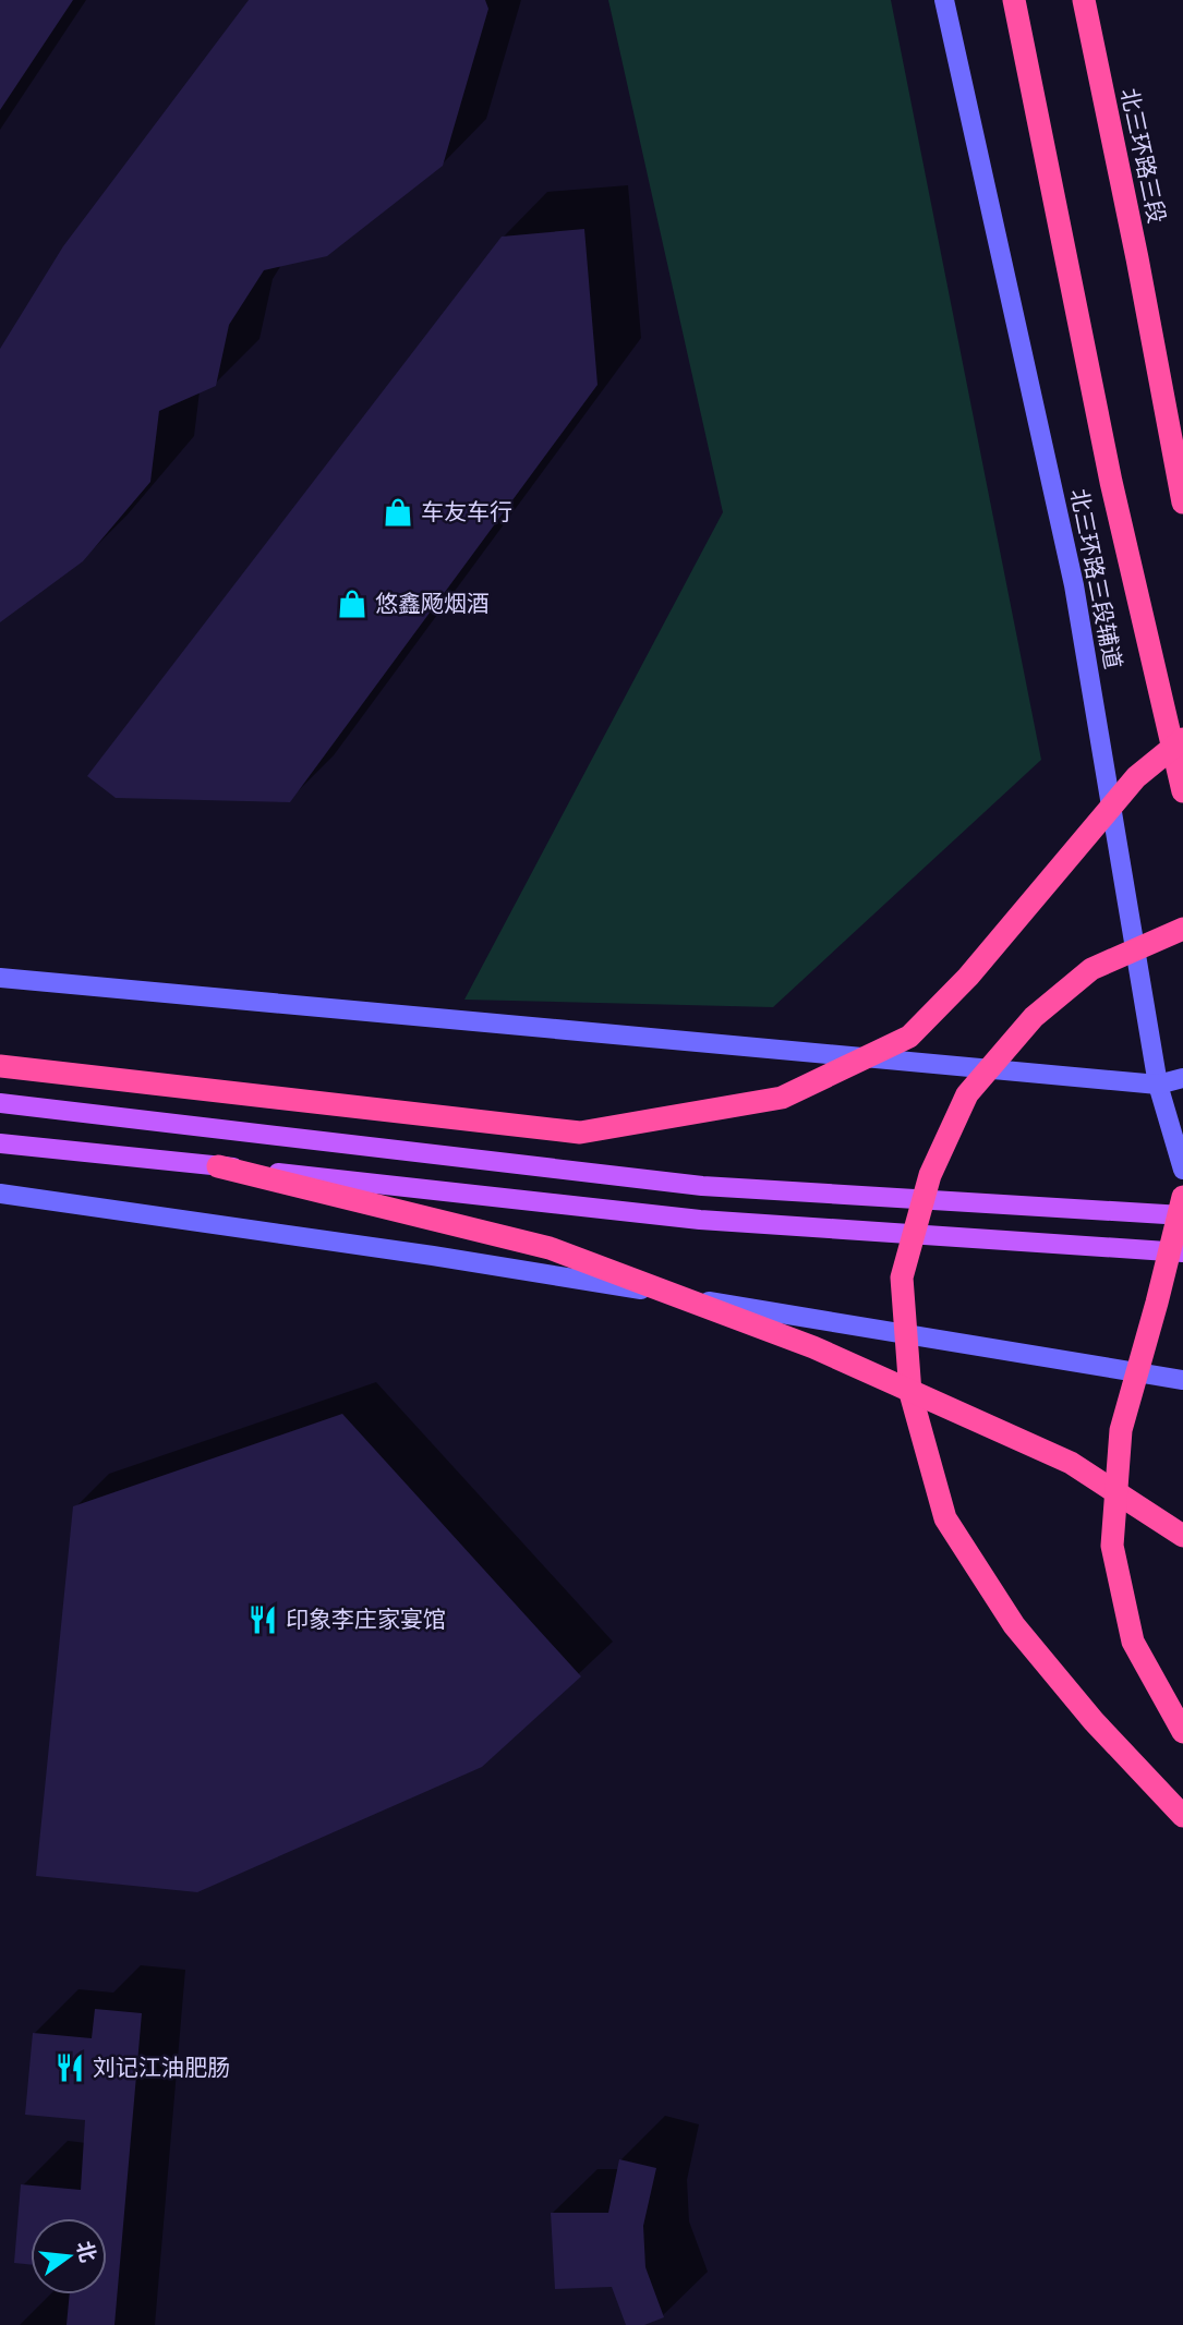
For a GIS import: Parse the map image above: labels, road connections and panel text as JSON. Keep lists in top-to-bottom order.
{
  "streets": {
    "highway": ["北三环路三段"],
    "street": ["北三环路三段辅道"]
  },
  "places": {
    "shop": ["车友车行", "悠鑫飏烟酒"],
    "restaurant": ["印象李庄家宴馆", "刘记江油肥肠"]
  },
  "north": "right"
}
